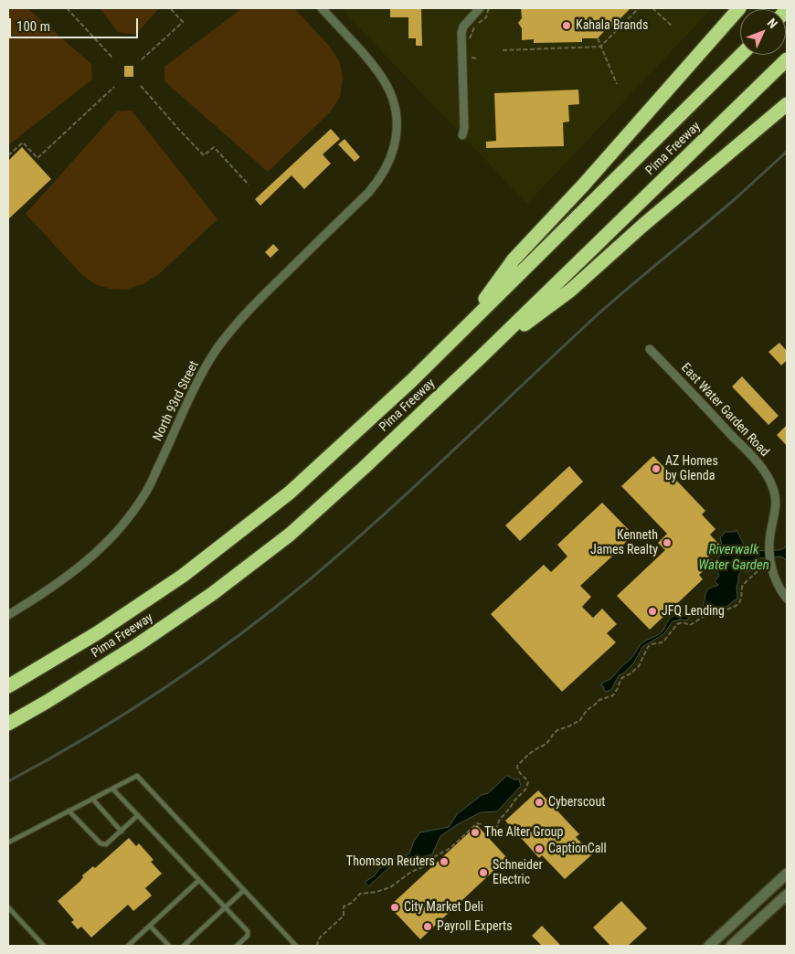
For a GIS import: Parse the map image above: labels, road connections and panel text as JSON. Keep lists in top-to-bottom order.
{
  "streets": {
    "highway": ["Pima Freeway"],
    "street": ["North 93rd Street", "East Water Garden Road"]
  },
  "water": ["Riverwalk Water Garden"],
  "places": [
    "Kahala Brands",
    "AZ Homes by Glenda",
    "Kenneth James Realty",
    "JFQ Lending",
    "Cyberscout",
    "The Alter Group",
    "CaptionCall",
    "Thomson Reuters",
    "Schneider Electric",
    "City Market Deli",
    "Payroll Experts"
  ],
  "scale_bar": "100 m",
  "north": "top right"
}
